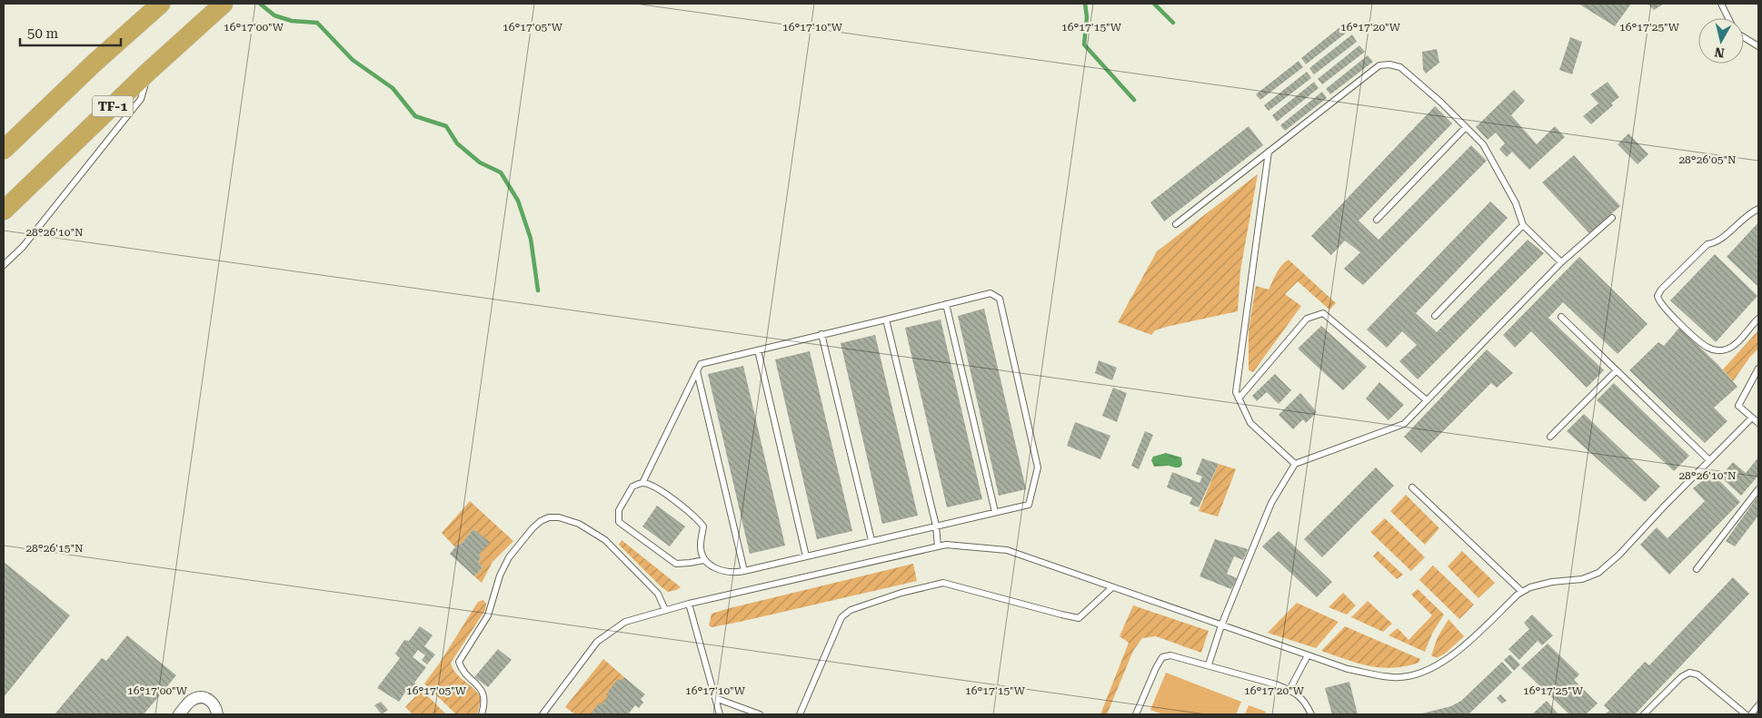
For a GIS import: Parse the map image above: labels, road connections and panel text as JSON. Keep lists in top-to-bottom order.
{
  "streets": {
    "highway": ["TF-1"]
  },
  "scale_bar": "50 m",
  "north": "bottom",
  "coordinates": [
    "16°17'00\"W",
    "16°17'05\"W",
    "16°17'10\"W",
    "16°17'15\"W",
    "16°17'20\"W",
    "16°17'25\"W",
    "28°26'05\"N",
    "28°26'10\"N",
    "28°26'15\"N"
  ]
}
